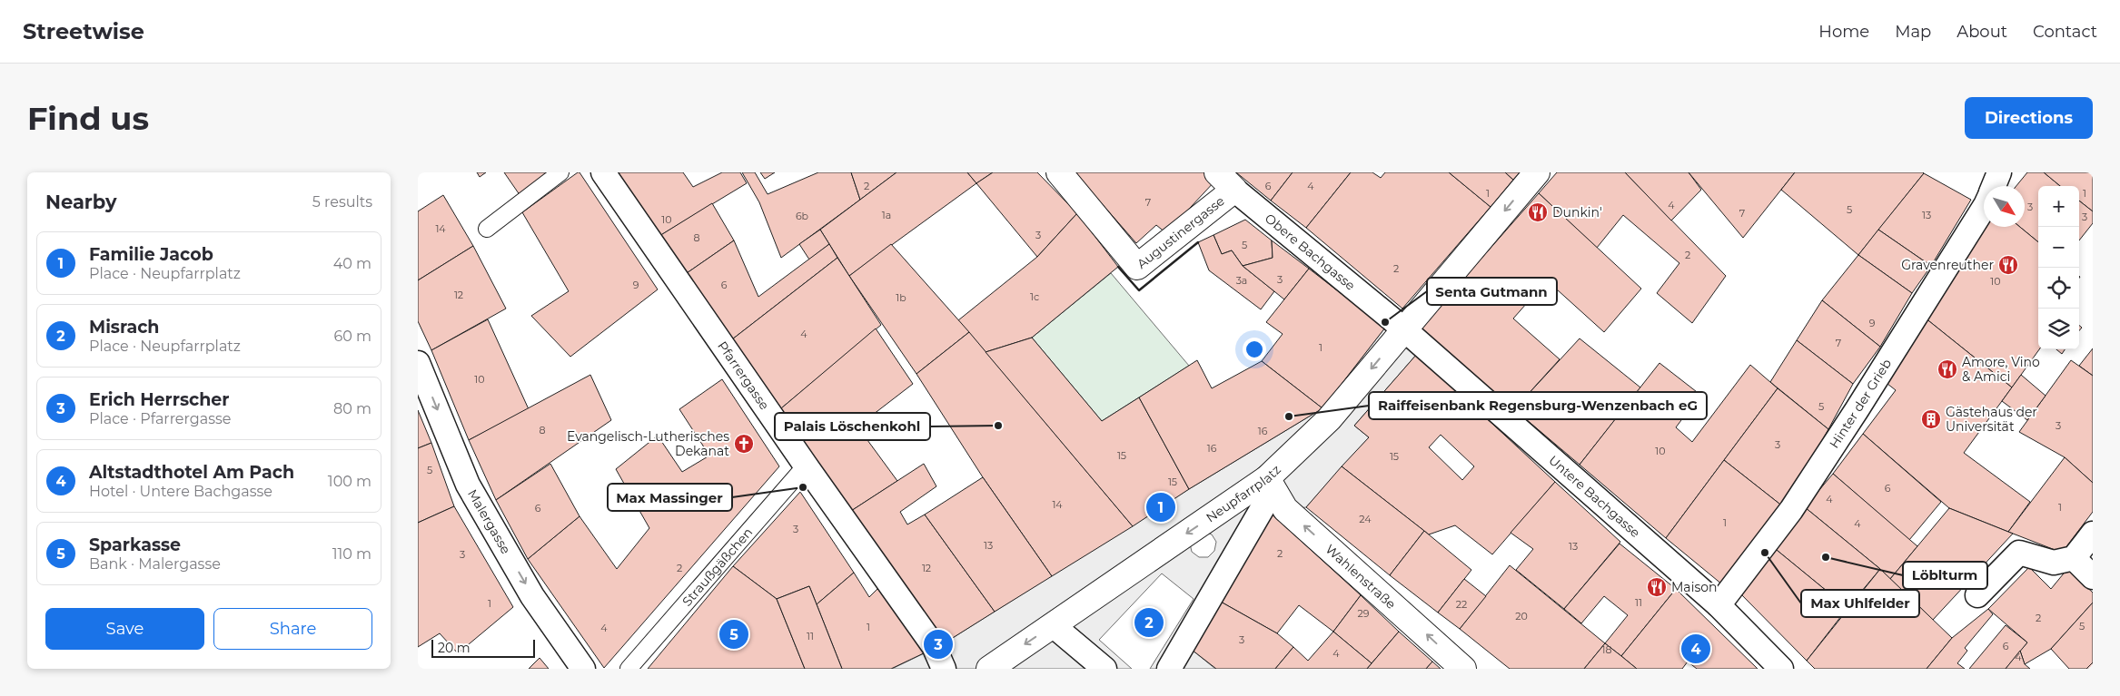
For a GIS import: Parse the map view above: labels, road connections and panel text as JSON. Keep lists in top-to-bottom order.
{
  "streets": {
    "street": [
      "Augustinergasse",
      "Obere Bachgasse",
      "Pfarrergasse",
      "Hinter der Grieb",
      "Neupfarrplatz",
      "Untere Bachgasse",
      "Malergasse",
      "Wahlenstraße"
    ],
    "lane": ["Straußgäßchen"]
  },
  "crossings": [
    ["Augustinergasse", "Obere Bachgasse"],
    ["Obere Bachgasse", "Neupfarrplatz"],
    ["Obere Bachgasse", "Untere Bachgasse"],
    ["Pfarrergasse", "Straußgäßchen"],
    ["Hinter der Grieb", "Untere Bachgasse"],
    ["Neupfarrplatz", "Untere Bachgasse"],
    ["Neupfarrplatz", "Wahlenstraße"]
  ],
  "one_way": ["Neupfarrplatz", "Malergasse", "Wahlenstraße"],
  "places": {
    "restaurant": [
      "Dunkin'",
      "Gravenreuther",
      "Amore, Vino & Amici",
      "Maison"
    ],
    "other": [
      "Senta Gutmann",
      "Raiffeisenbank Regensburg-Wenzenbach eG",
      "Palais Löschenkohl",
      "Max Massinger",
      "Max Uhlfelder",
      "Löblturm"
    ],
    "building": ["Gästehaus der Universität"],
    "church": ["Evangelisch-Lutherisches Dekanat"]
  },
  "house_numbers": [
    "2",
    "6",
    "4",
    "1",
    "1",
    "7",
    "4",
    "3",
    "5",
    "7",
    "1a",
    "13",
    "6b",
    "3",
    "10",
    "14",
    "3",
    "8",
    "5",
    "2",
    "2",
    "3",
    "3a",
    "10",
    "9",
    "6",
    "12",
    "1c",
    "1b",
    "9",
    "4",
    "7",
    "1",
    "10",
    "5",
    "3",
    "8",
    "16",
    "3",
    "16",
    "10",
    "15",
    "15",
    "5",
    "15",
    "6",
    "4",
    "14",
    "1",
    "6",
    "24",
    "1",
    "4",
    "3",
    "13",
    "13",
    "2",
    "3",
    "2",
    "12",
    "11",
    "1",
    "22",
    "29",
    "20",
    "2",
    "5",
    "1",
    "4",
    "11",
    "3",
    "6",
    "18",
    "4",
    "4"
  ],
  "scale_bar": "20 m",
  "north": "bottom right",
  "page": {
    "header": "Streetwise",
    "nav": [
      "Home",
      "Map",
      "About",
      "Contact"
    ],
    "buttons": [
      "Directions",
      ["Save", "Share"]
    ],
    "title": "Find us",
    "heading": ["Nearby", "5 results"],
    "map_buttons": ["+", "−"],
    "list": [
      {
        "mark": "1",
        "name": "Familie Jacob",
        "note": "Place · Neupfarrplatz",
        "value": "40 m"
      },
      {
        "mark": "2",
        "name": "Misrach",
        "note": "Place · Neupfarrplatz",
        "value": "60 m"
      },
      {
        "mark": "3",
        "name": "Erich Herrscher",
        "note": "Place · Pfarrergasse",
        "value": "80 m"
      },
      {
        "mark": "4",
        "name": "Altstadthotel Am Pach",
        "note": "Hotel · Untere Bachgasse",
        "value": "100 m"
      },
      {
        "mark": "5",
        "name": "Sparkasse",
        "note": "Bank · Malergasse",
        "value": "110 m"
      }
    ],
    "pins": [
      "1",
      "2",
      "5",
      "3",
      "4"
    ],
    "scale": "20 m"
  }
}
